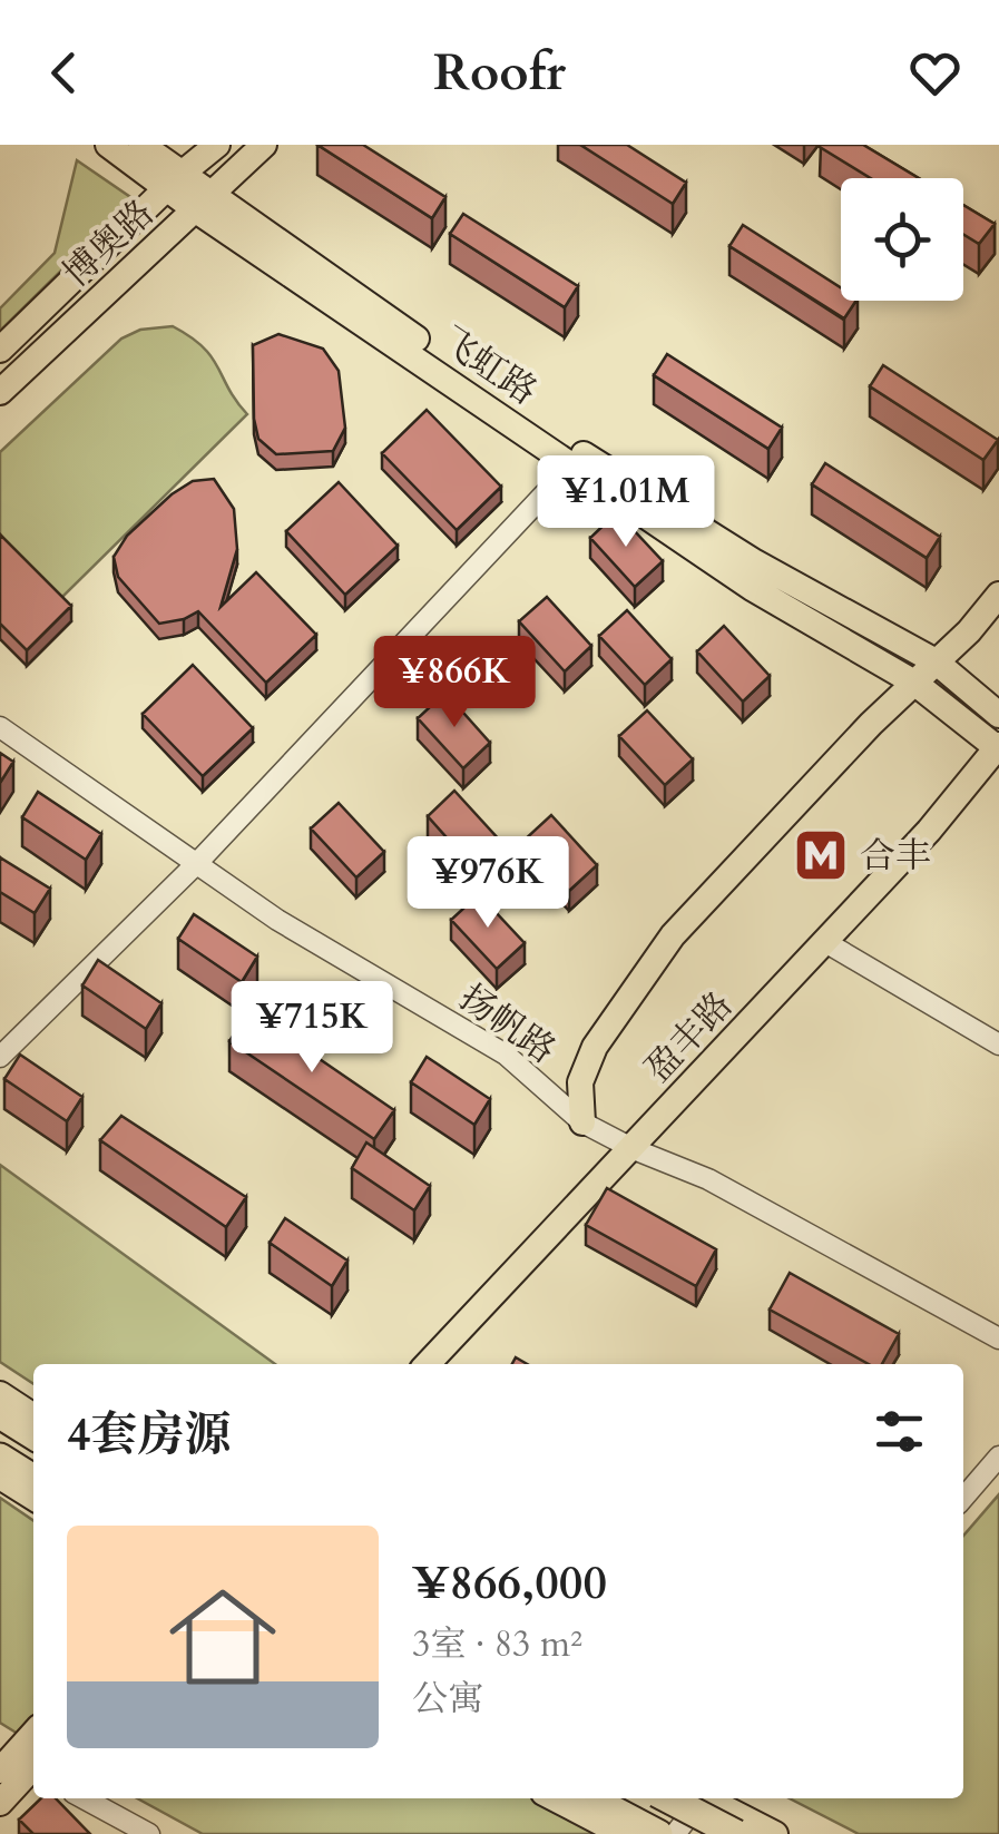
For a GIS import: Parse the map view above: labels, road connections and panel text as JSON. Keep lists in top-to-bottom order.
{
  "streets": {
    "main road": ["博奥路", "飞虹路", "盈丰路"],
    "street": ["扬帆路"]
  },
  "crossings": [
    ["博奥路", "飞虹路"],
    ["飞虹路", "盈丰路"],
    ["扬帆路", "盈丰路"]
  ],
  "places": {
    "metro station": ["合丰"]
  },
  "page": {
    "header": "Roofr",
    "price": [
      "¥1.01M",
      "¥866K",
      "¥976K",
      "¥715K"
    ],
    "heading": "4套房源",
    "list": [
      {
        "name": "¥866,000",
        "note": "3室 · 83 m² · 公寓"
      }
    ]
  }
}
